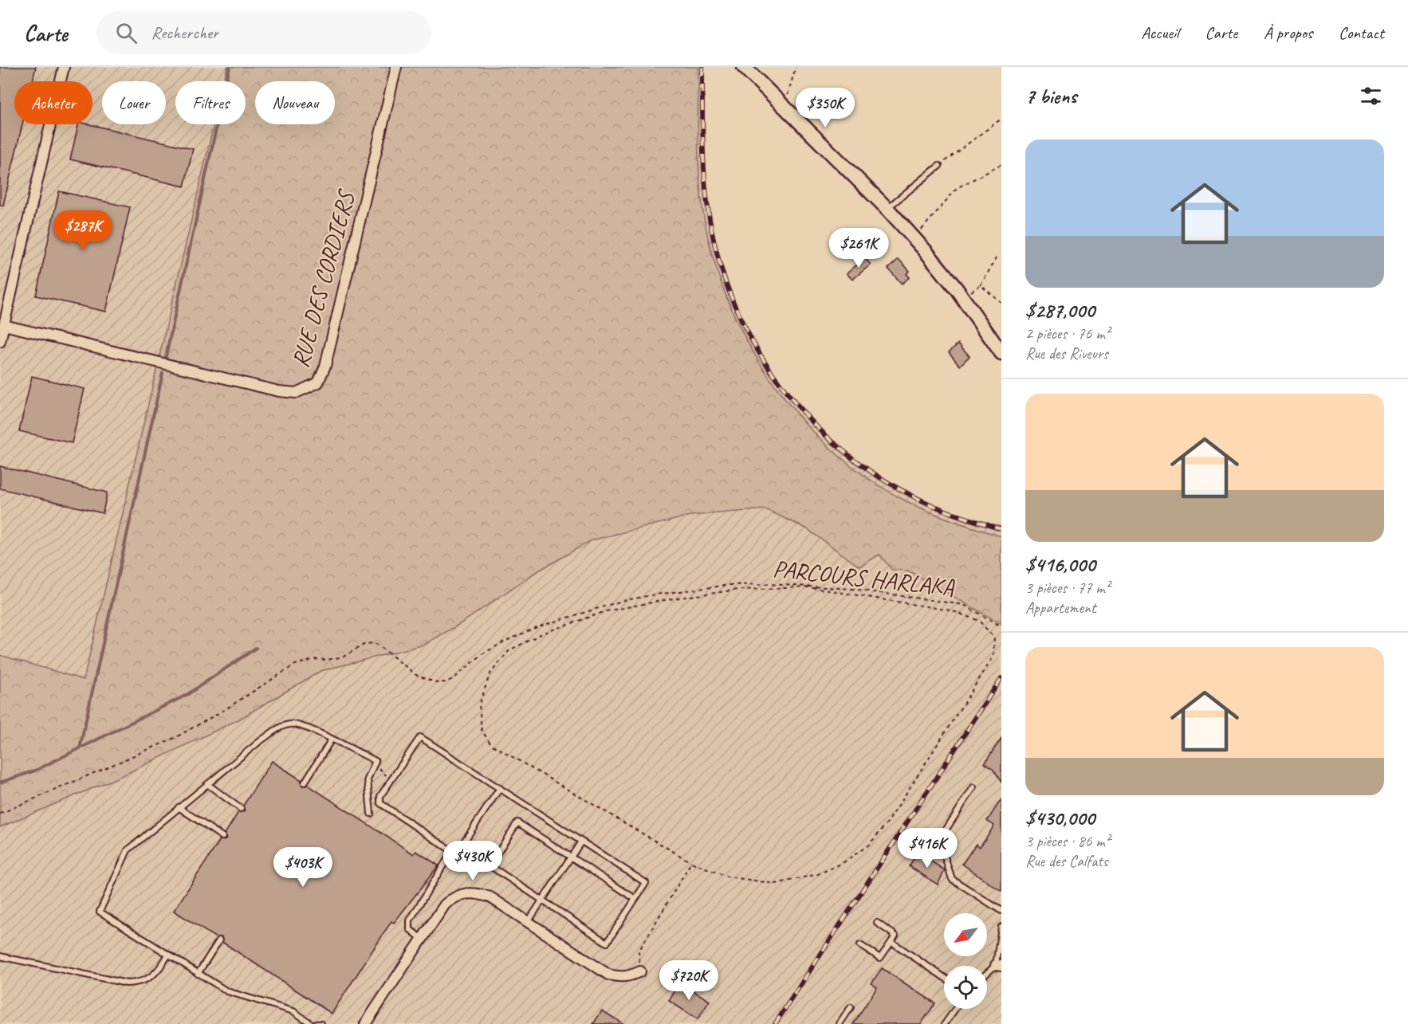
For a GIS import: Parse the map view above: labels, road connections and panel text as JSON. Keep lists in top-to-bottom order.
{
  "streets": {
    "street": ["RUE DES CORDIERS"],
    "path": ["PARCOURS HARLAKA"]
  },
  "north": "bottom left",
  "page": {
    "header": "Carte",
    "search": "Rechercher",
    "nav": [
      "Accueil",
      "Carte",
      "À propos",
      "Contact"
    ],
    "heading": "7 biens",
    "chip": [
      "Acheter",
      "Louer",
      "Filtres",
      "Nouveau"
    ],
    "price": [
      "$350K",
      "$287K",
      "$261K",
      "$416K",
      "$430K",
      "$403K",
      "$720K"
    ],
    "list": [
      {
        "name": "$287,000",
        "note": "2 pièces · 76 m² · Rue des Riveurs"
      },
      {
        "name": "$416,000",
        "note": "3 pièces · 77 m² · Appartement"
      },
      {
        "name": "$430,000",
        "note": "3 pièces · 86 m² · Rue des Calfats"
      }
    ]
  }
}
